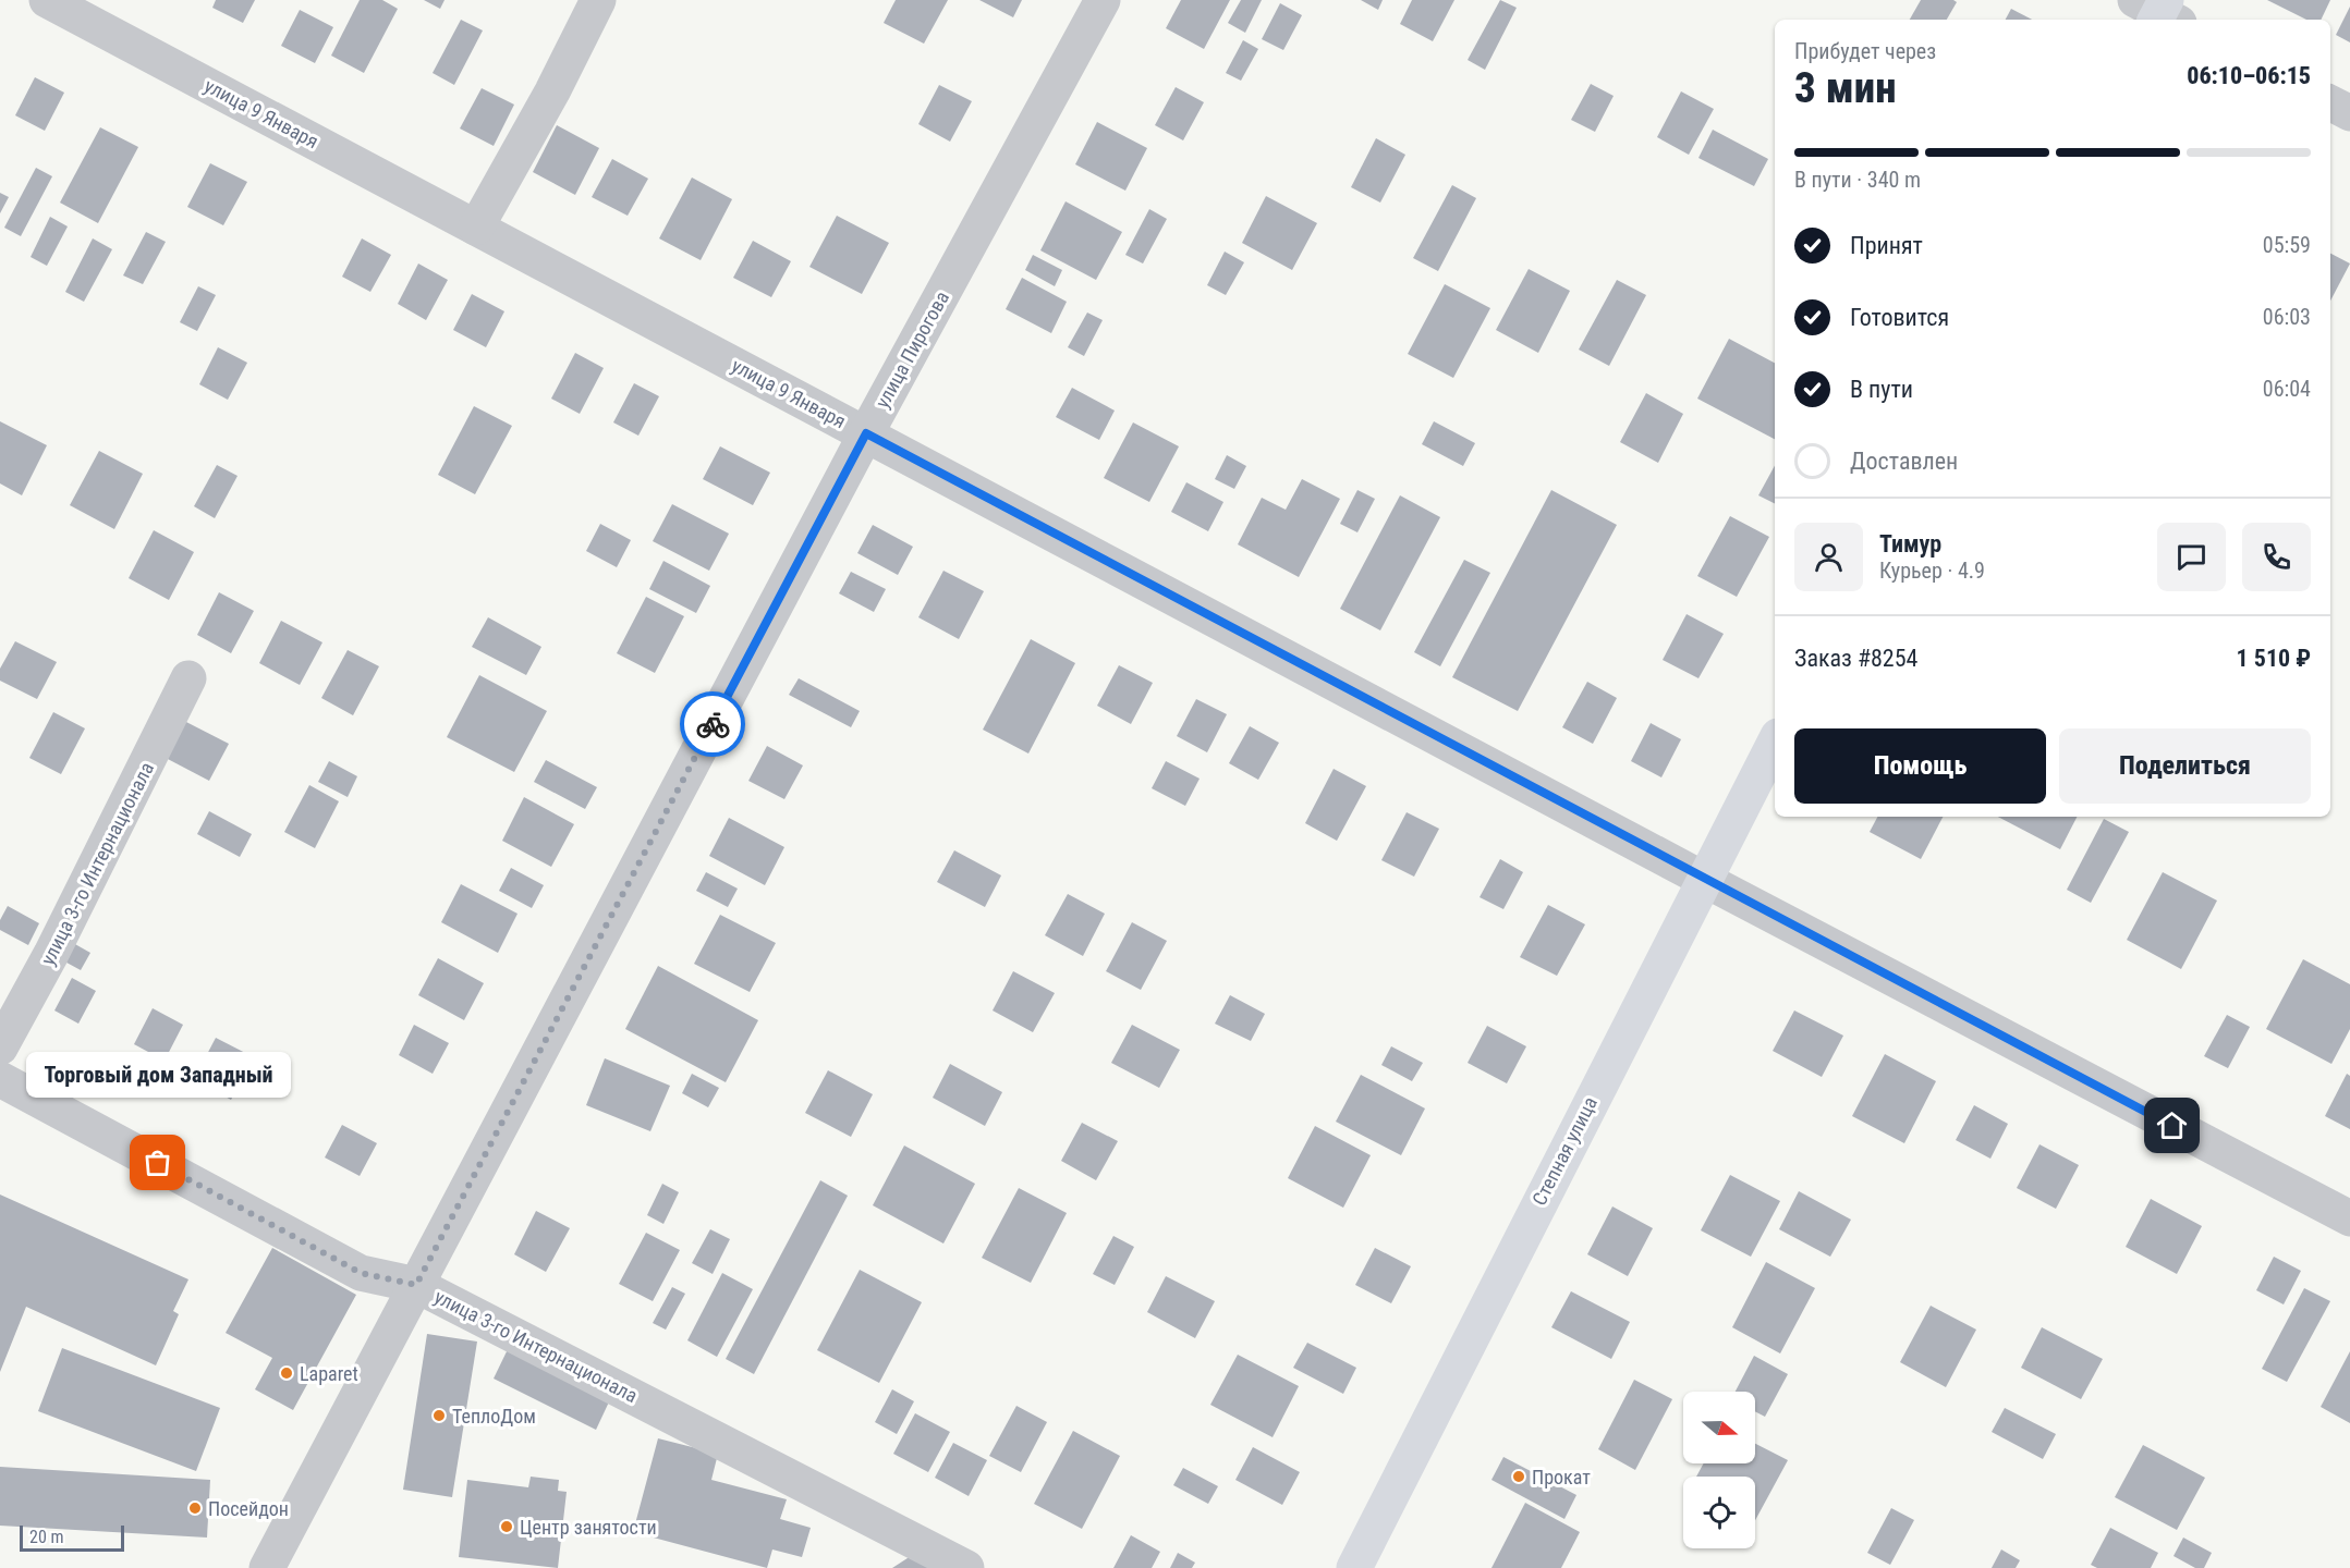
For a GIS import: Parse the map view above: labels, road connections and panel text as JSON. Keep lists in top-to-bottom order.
{
  "streets": {
    "main road": ["Степная улица"],
    "street": ["улица 9 Января", "улица Пирогова", "улица 3-го Интернационала"]
  },
  "crossings": [
    ["улица 9 Января", "улица Пирогова"],
    ["улица 9 Января", "Степная улица"],
    ["улица Пирогова", "улица 3-го Интернационала"]
  ],
  "places": [
    "Торговый дом Западный",
    "Laparet",
    "ТеплоДом",
    "Прокат",
    "Посейдон",
    "Центр занятости"
  ],
  "scale_bar": "20 m",
  "north": "right",
  "page": {
    "heading": ["3 мин", "Прибудет через", "06:10–06:15"],
    "panel": [
      "Тимур",
      "Курьер · 4.9",
      "Заказ #8254",
      "1 510 ₽"
    ],
    "bar": "В пути · 340 m",
    "list": [
      ["Принят", "05:59"],
      ["Готовится", "06:03"],
      ["В пути", "06:04"],
      "Доставлен"
    ],
    "buttons": ["Помощь", "Поделиться"],
    "bubble": "Торговый дом Западный",
    "scale": "20 m"
  }
}
